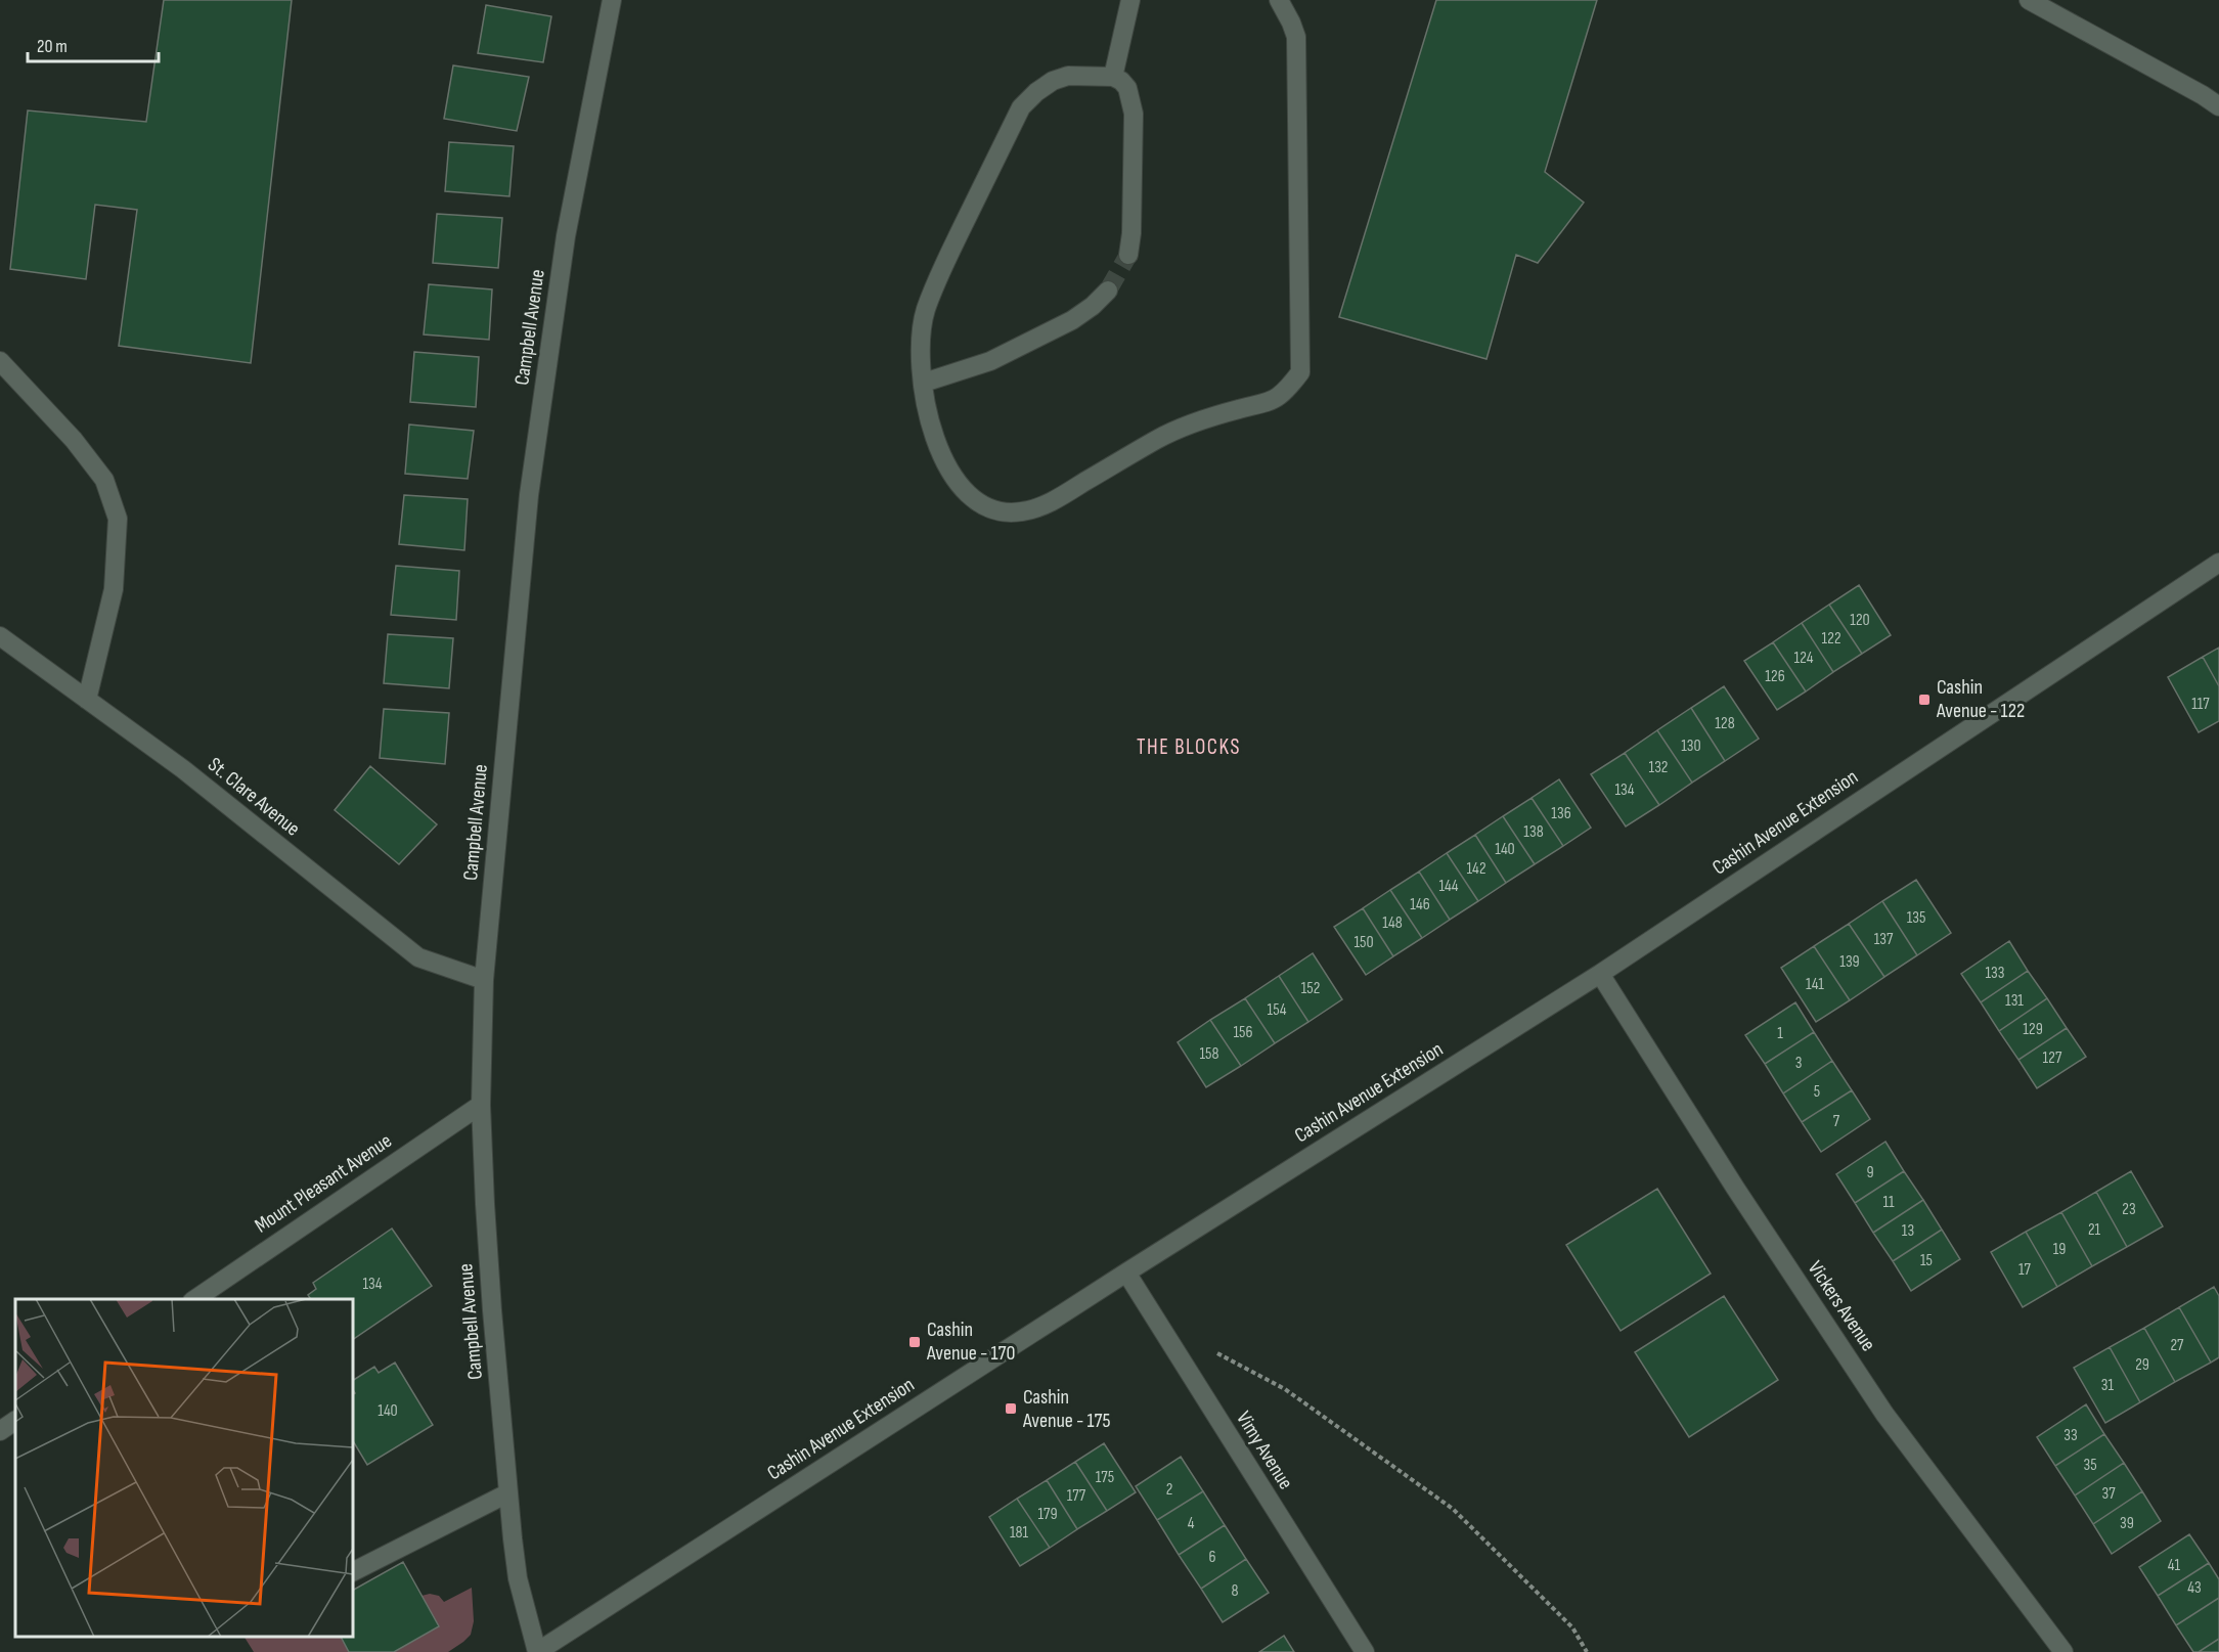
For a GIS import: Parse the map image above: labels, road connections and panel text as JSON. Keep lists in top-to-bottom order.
{
  "streets": {
    "street": [
      "Campbell Avenue",
      "St. Clare Avenue",
      "Cashin Avenue Extension",
      "Mount Pleasant Avenue",
      "Vickers Avenue",
      "Vimy Avenue"
    ]
  },
  "crossings": [
    ["Campbell Avenue", "St. Clare Avenue"],
    ["Campbell Avenue", "Cashin Avenue Extension"],
    ["Campbell Avenue", "Mount Pleasant Avenue"],
    ["Cashin Avenue Extension", "Vickers Avenue"],
    ["Cashin Avenue Extension", "Vimy Avenue"]
  ],
  "districts": ["THE BLOCKS"],
  "places": {
    "transit": ["Cashin Avenue - 122", "Cashin Avenue - 170", "Cashin Avenue - 175"]
  },
  "house_numbers": [
    "120",
    "122",
    "124",
    "126",
    "117",
    "128",
    "130",
    "132",
    "134",
    "136",
    "138",
    "140",
    "142",
    "144",
    "146",
    "135",
    "148",
    "137",
    "150",
    "139",
    "133",
    "141",
    "152",
    "131",
    "154",
    "129",
    "156",
    "1",
    "158",
    "127",
    "3",
    "5",
    "7",
    "9",
    "11",
    "23",
    "21",
    "13",
    "19",
    "15",
    "17",
    "134",
    "27",
    "29",
    "31",
    "140",
    "33",
    "35",
    "175",
    "2",
    "37",
    "177",
    "179",
    "4",
    "39",
    "181",
    "6",
    "41",
    "43",
    "8"
  ],
  "scale_bar": "20 m"
}
